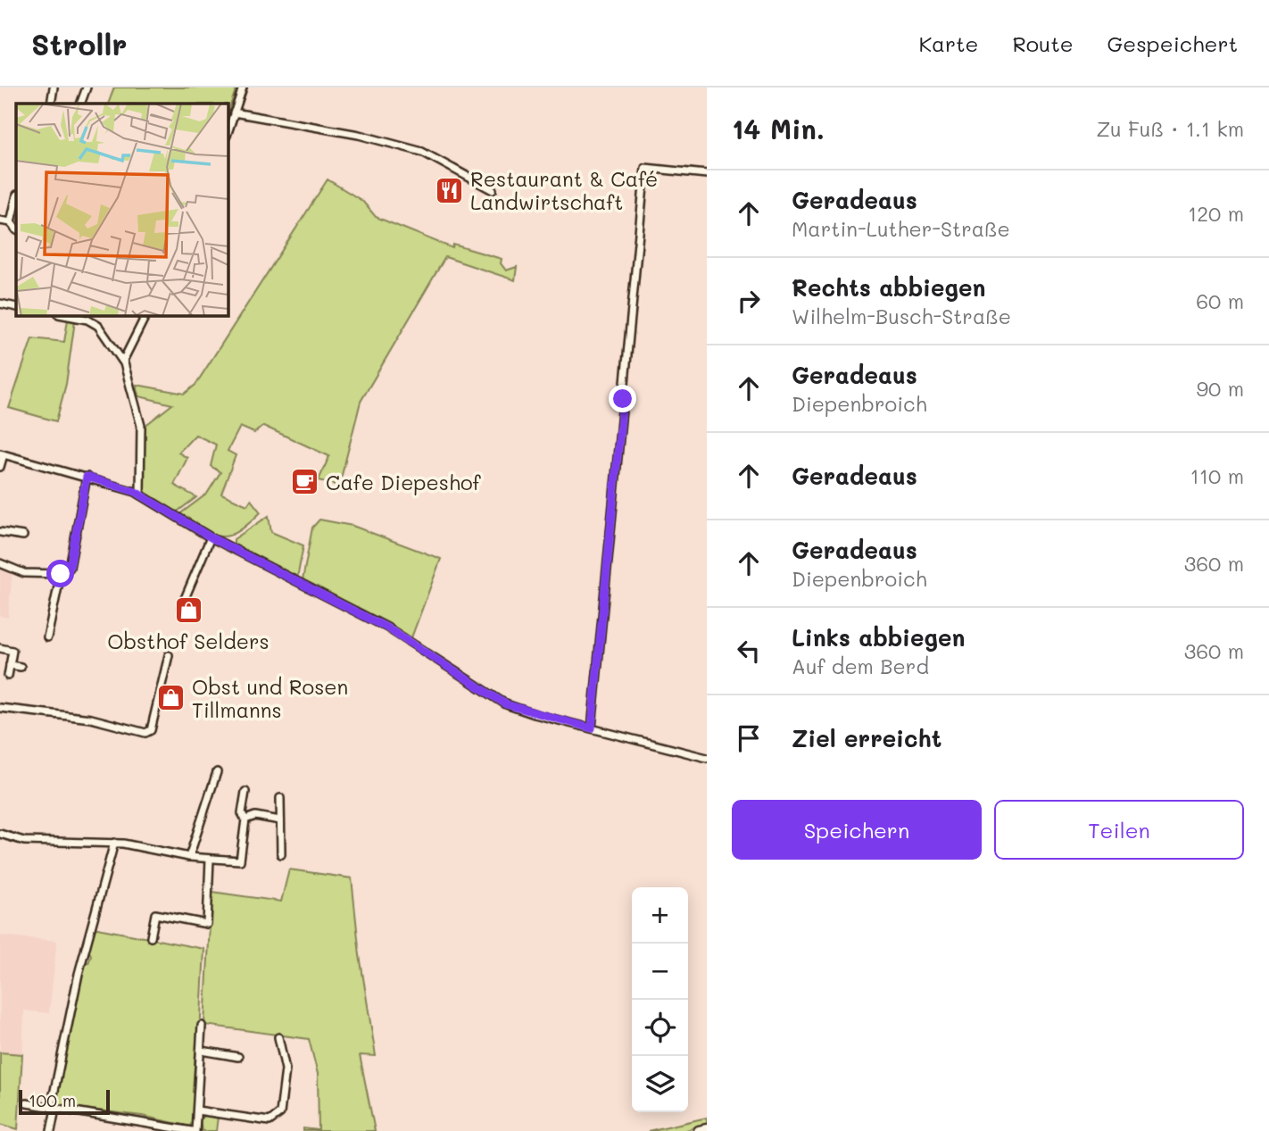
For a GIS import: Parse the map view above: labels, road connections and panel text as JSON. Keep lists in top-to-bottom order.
{
  "places": {
    "restaurant": ["Restaurant & Café Landwirtschaft"],
    "cafe": ["Cafe Diepeshof"],
    "shop": ["Obsthof Selders", "Obst und Rosen Tillmanns"]
  },
  "scale_bar": "100 m",
  "page": {
    "header": "Strollr",
    "nav": ["Karte", "Route", "Gespeichert"],
    "heading": ["14 Min.", "Zu Fuß · 1.1 km"],
    "list": [
      ["Geradeaus", "Martin-Luther-Straße", "120 m"],
      ["Rechts abbiegen", "Wilhelm-Busch-Straße", "60 m"],
      ["Geradeaus", "Diepenbroich", "90 m"],
      ["Geradeaus", "110 m"],
      ["Geradeaus", "Diepenbroich", "360 m"],
      ["Links abbiegen", "Auf dem Berd", "360 m"],
      "Ziel erreicht"
    ],
    "buttons": ["Speichern", "Teilen"],
    "map_buttons": ["+", "−"],
    "scale": "100 m"
  }
}
